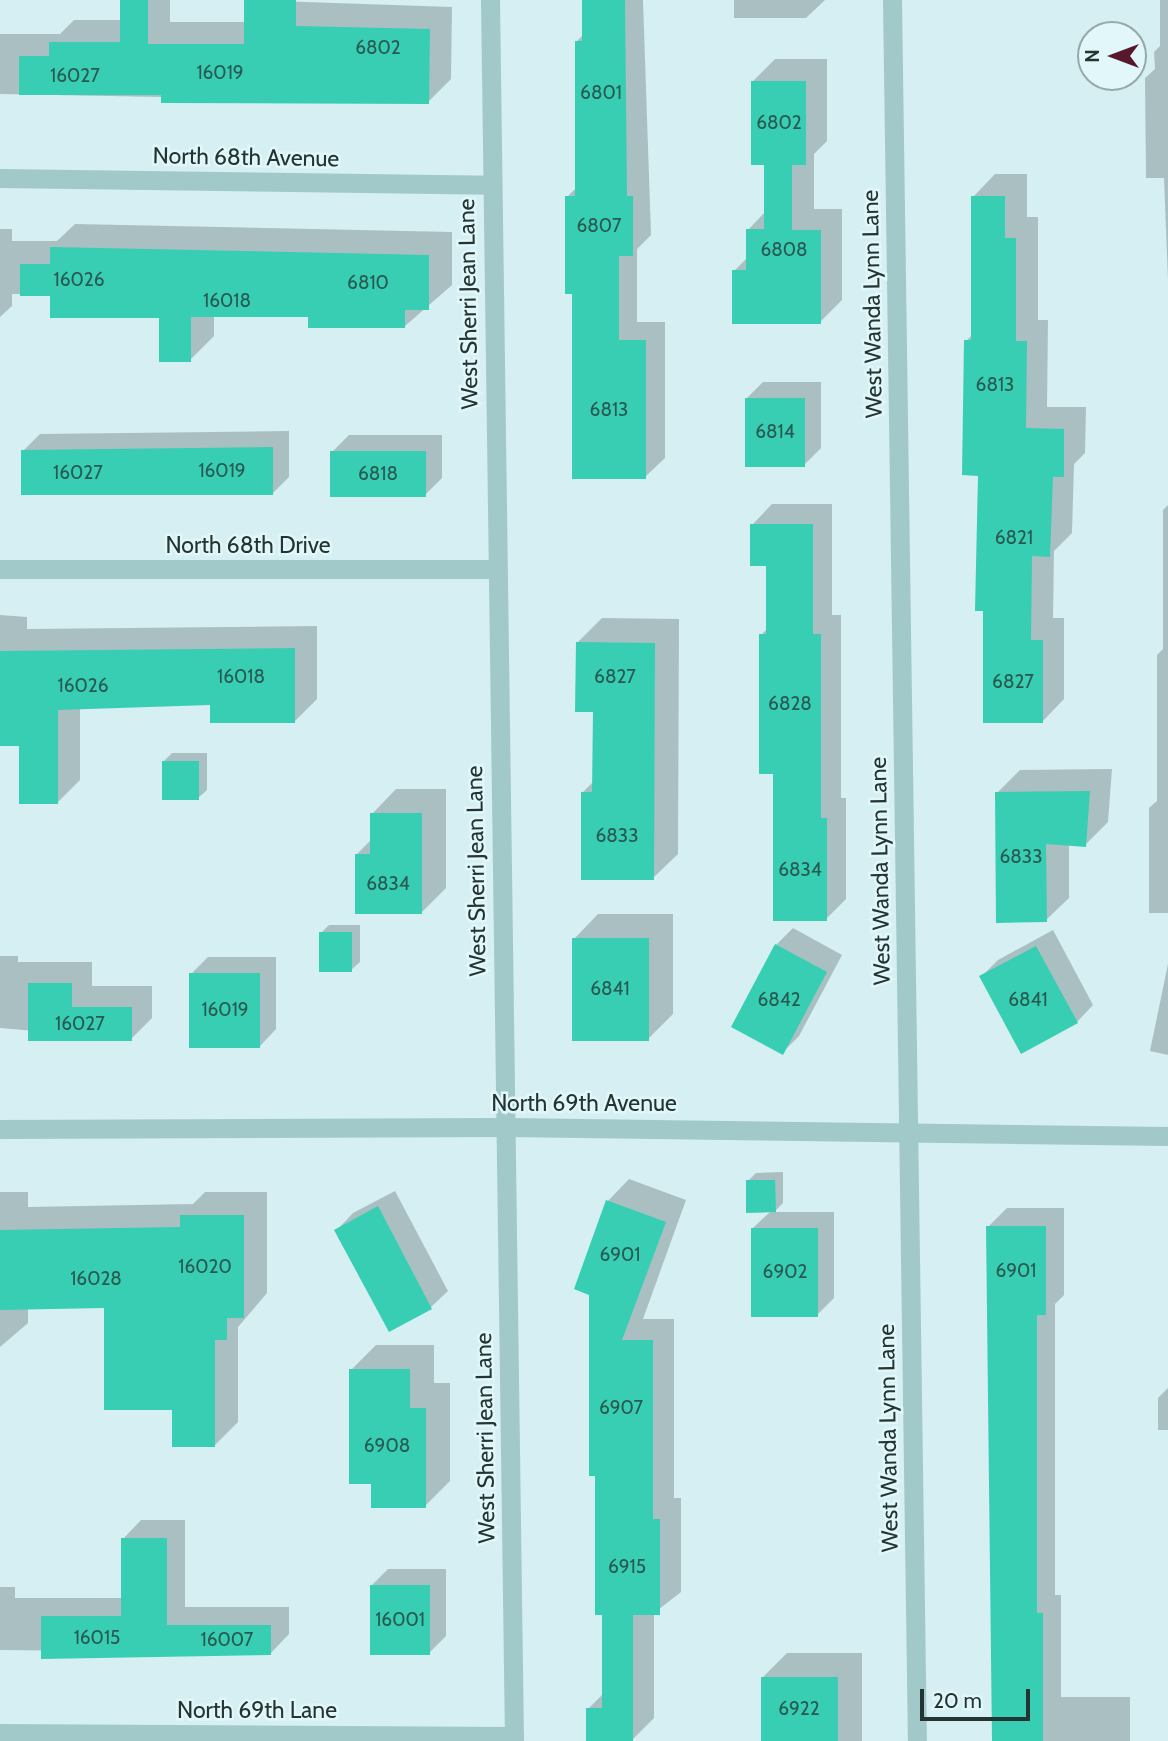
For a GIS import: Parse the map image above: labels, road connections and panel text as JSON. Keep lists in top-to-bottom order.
{
  "streets": {
    "street": [
      "North 68th Avenue",
      "West Sherri Jean Lane",
      "West Wanda Lynn Lane",
      "North 68th Drive",
      "North 69th Avenue",
      "North 69th Lane"
    ]
  },
  "crossings": [
    ["North 68th Avenue", "West Sherri Jean Lane"],
    ["West Sherri Jean Lane", "North 68th Drive"],
    ["West Sherri Jean Lane", "North 69th Avenue"],
    ["West Sherri Jean Lane", "North 69th Lane"],
    ["West Wanda Lynn Lane", "North 69th Avenue"]
  ],
  "house_numbers": [
    "6802",
    "16019",
    "16027",
    "6801",
    "6802",
    "6807",
    "6808",
    "16026",
    "6810",
    "16018",
    "6813",
    "6813",
    "6814",
    "16019",
    "16027",
    "6818",
    "6821",
    "16018",
    "6827",
    "6827",
    "16026",
    "6828",
    "6833",
    "6833",
    "6834",
    "6834",
    "6841",
    "6842",
    "6841",
    "16019",
    "16027",
    "6901",
    "16020",
    "6901",
    "6902",
    "16028",
    "6907",
    "6908",
    "6915",
    "16001",
    "16015",
    "16007",
    "6922"
  ],
  "scale_bar": "20 m",
  "north": "left"
}
